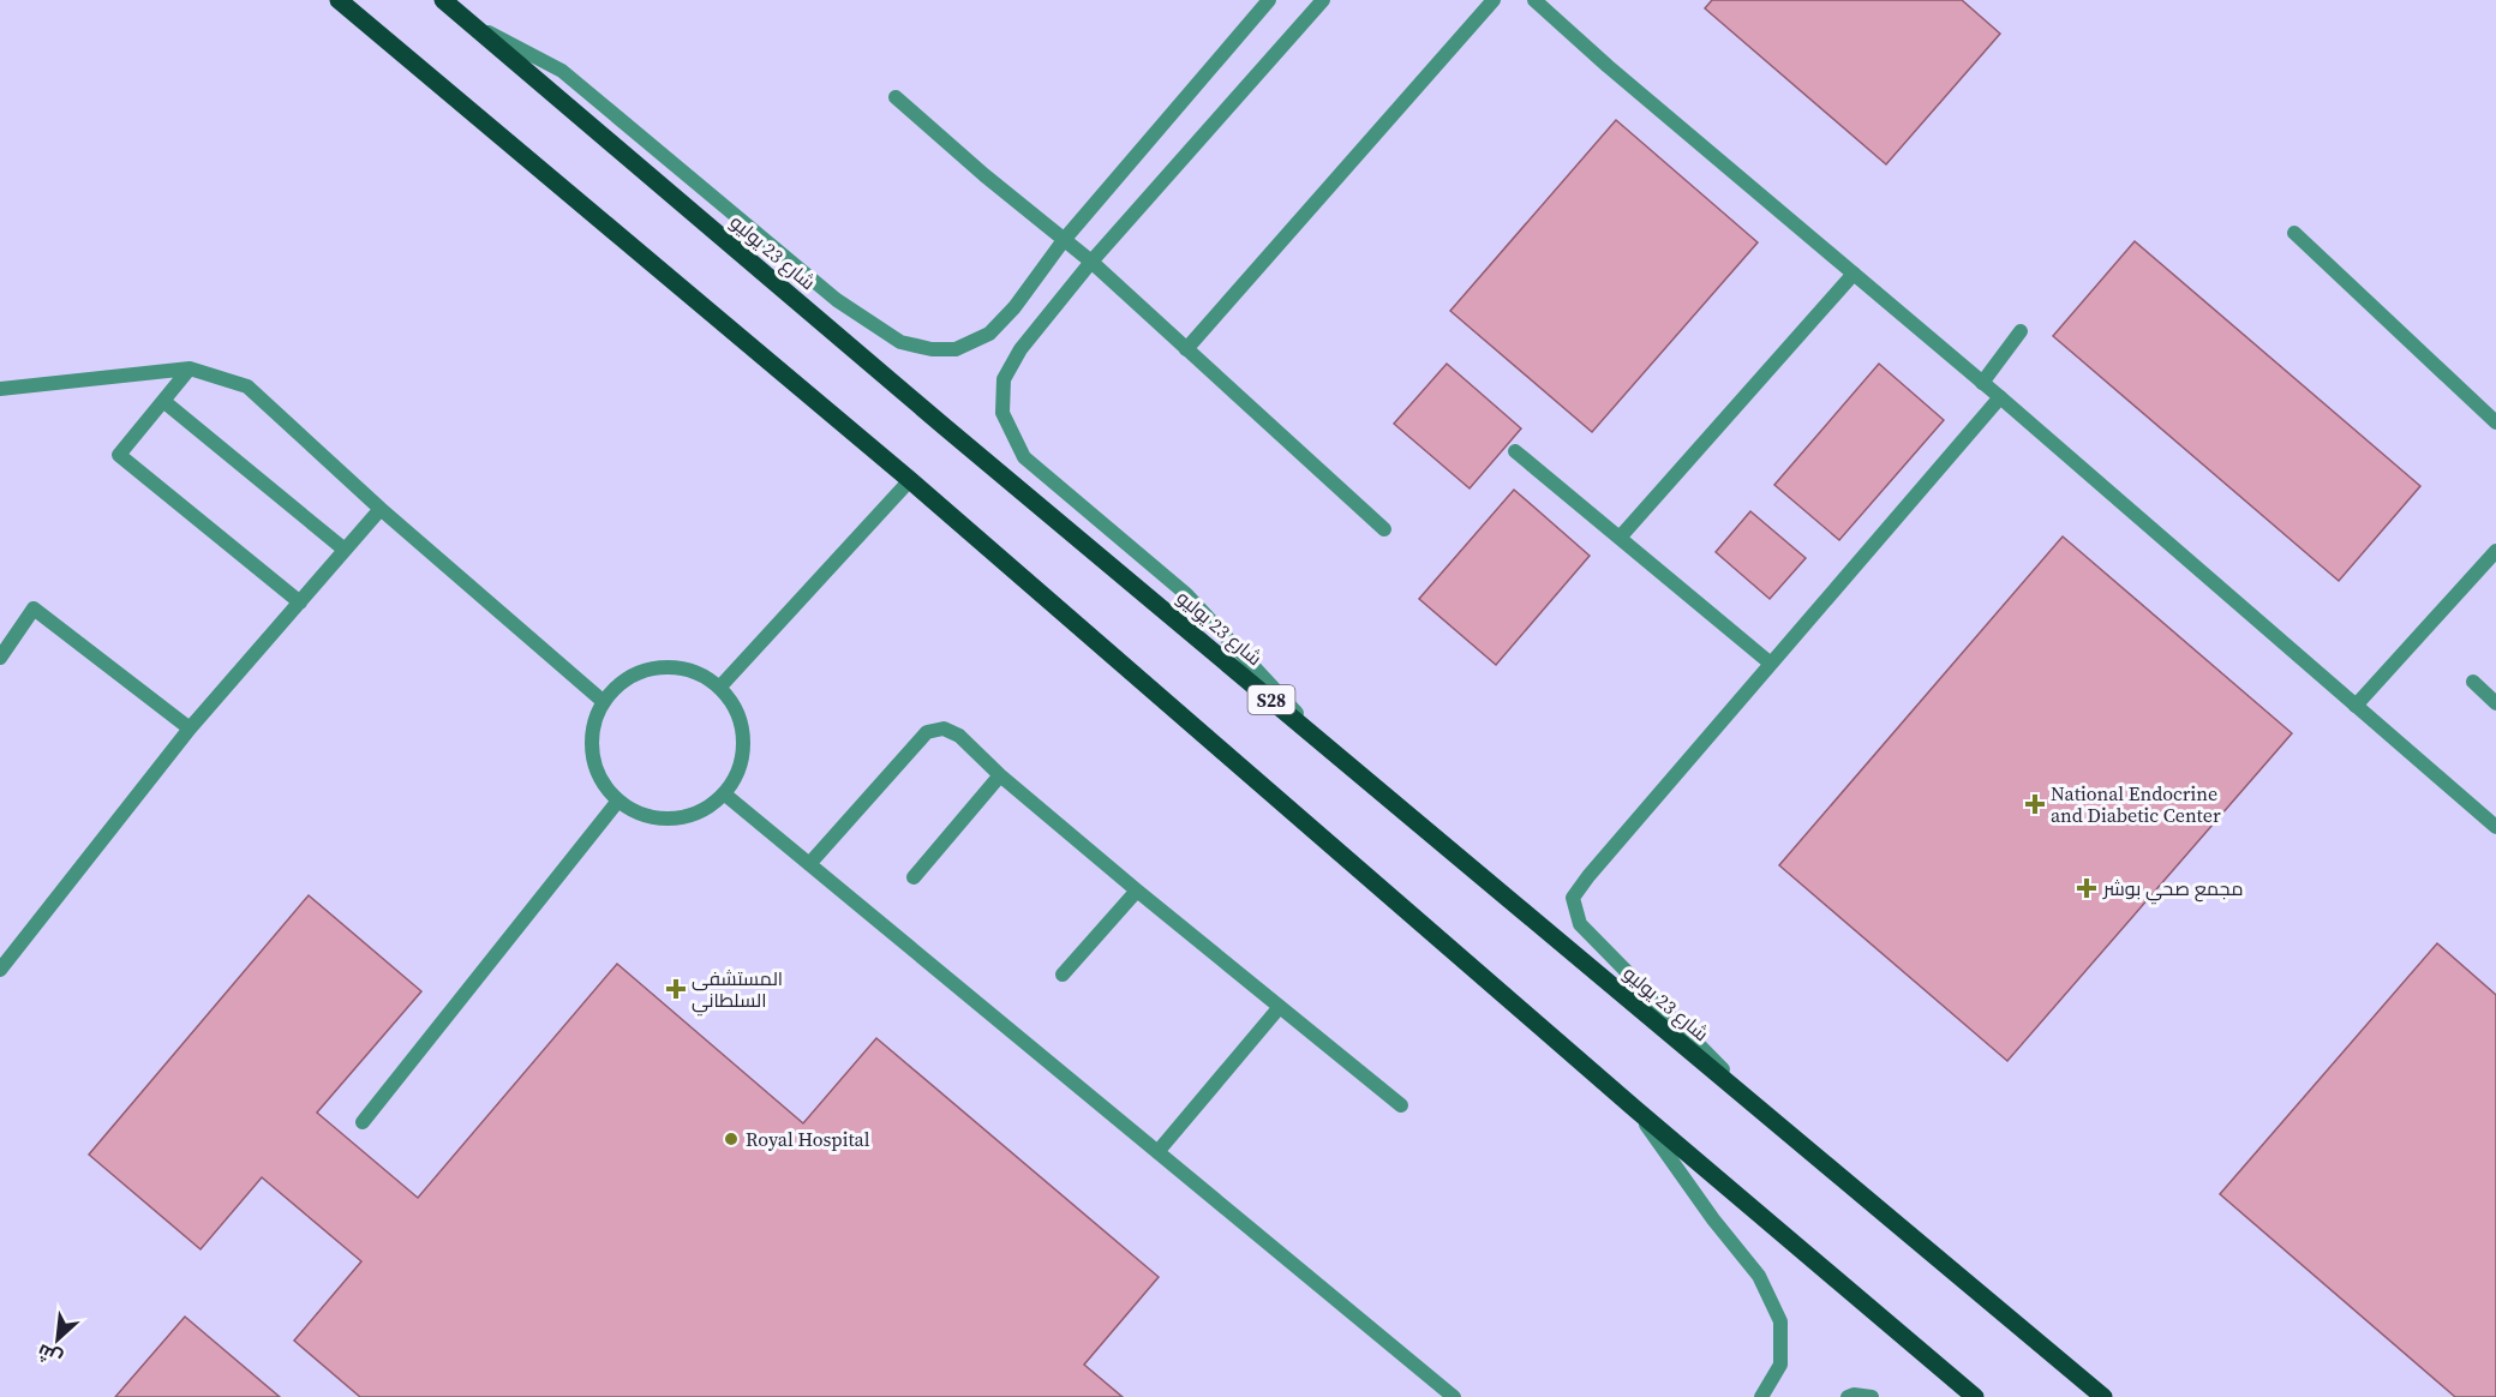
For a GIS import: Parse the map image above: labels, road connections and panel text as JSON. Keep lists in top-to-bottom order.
{
  "streets": {
    "main road": ["شارع 23 يوليو", "S28"]
  },
  "places": {
    "health": ["National Endocrine and Diabetic Center", "مجمع صحي بوشر", "المستشفى السلطاني"],
    "other": ["Royal Hospital"]
  },
  "north": "bottom left"
}
